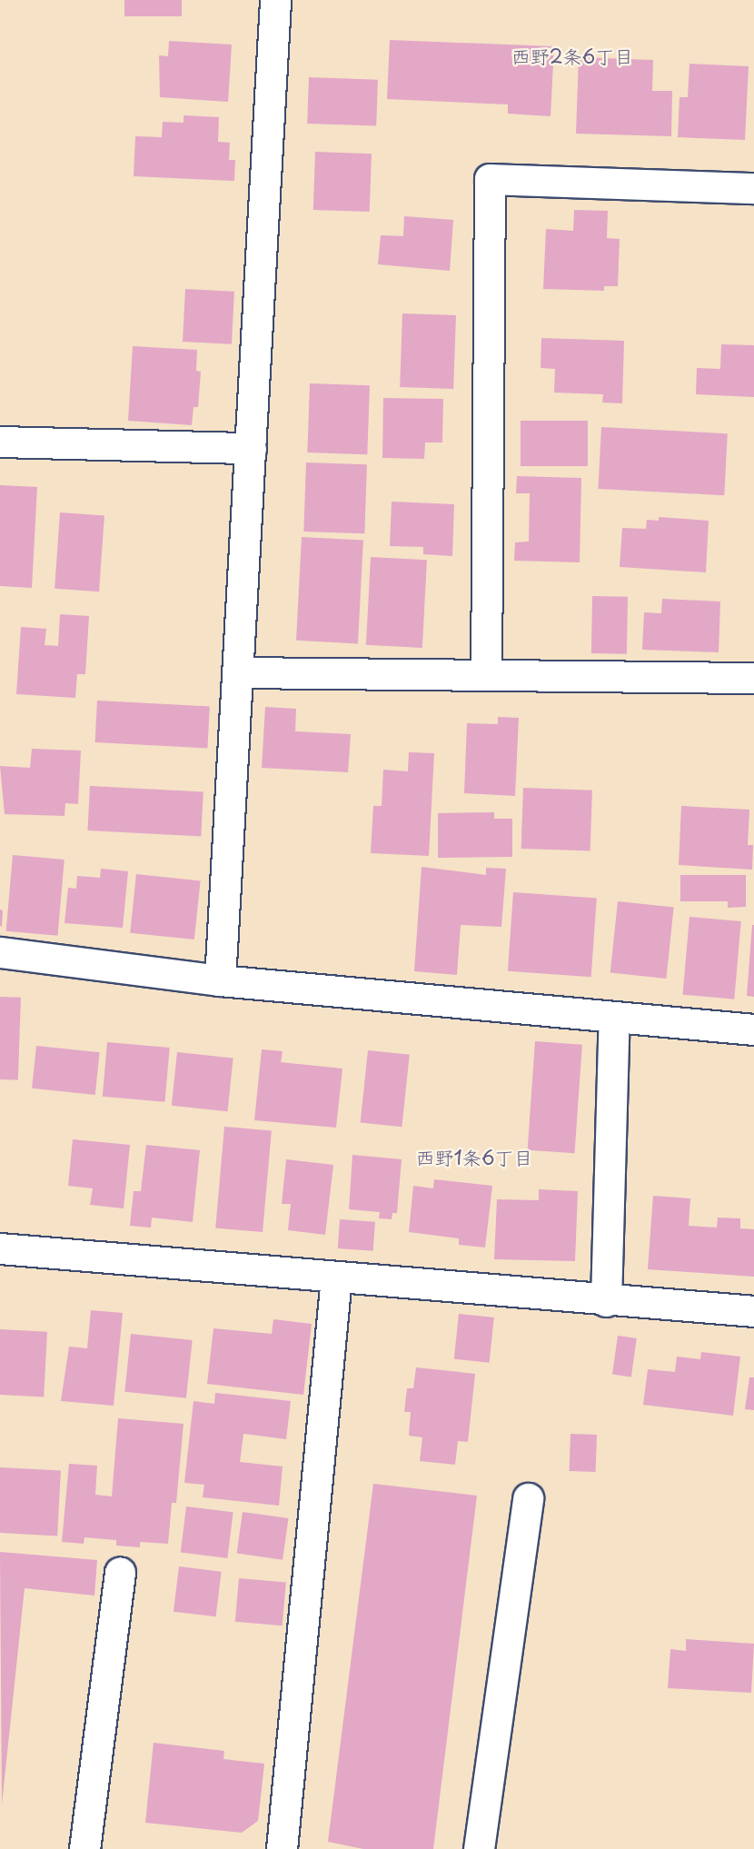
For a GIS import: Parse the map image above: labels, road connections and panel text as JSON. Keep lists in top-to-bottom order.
{
  "districts": ["西野2条6丁目", "西野1条6丁目"]
}
